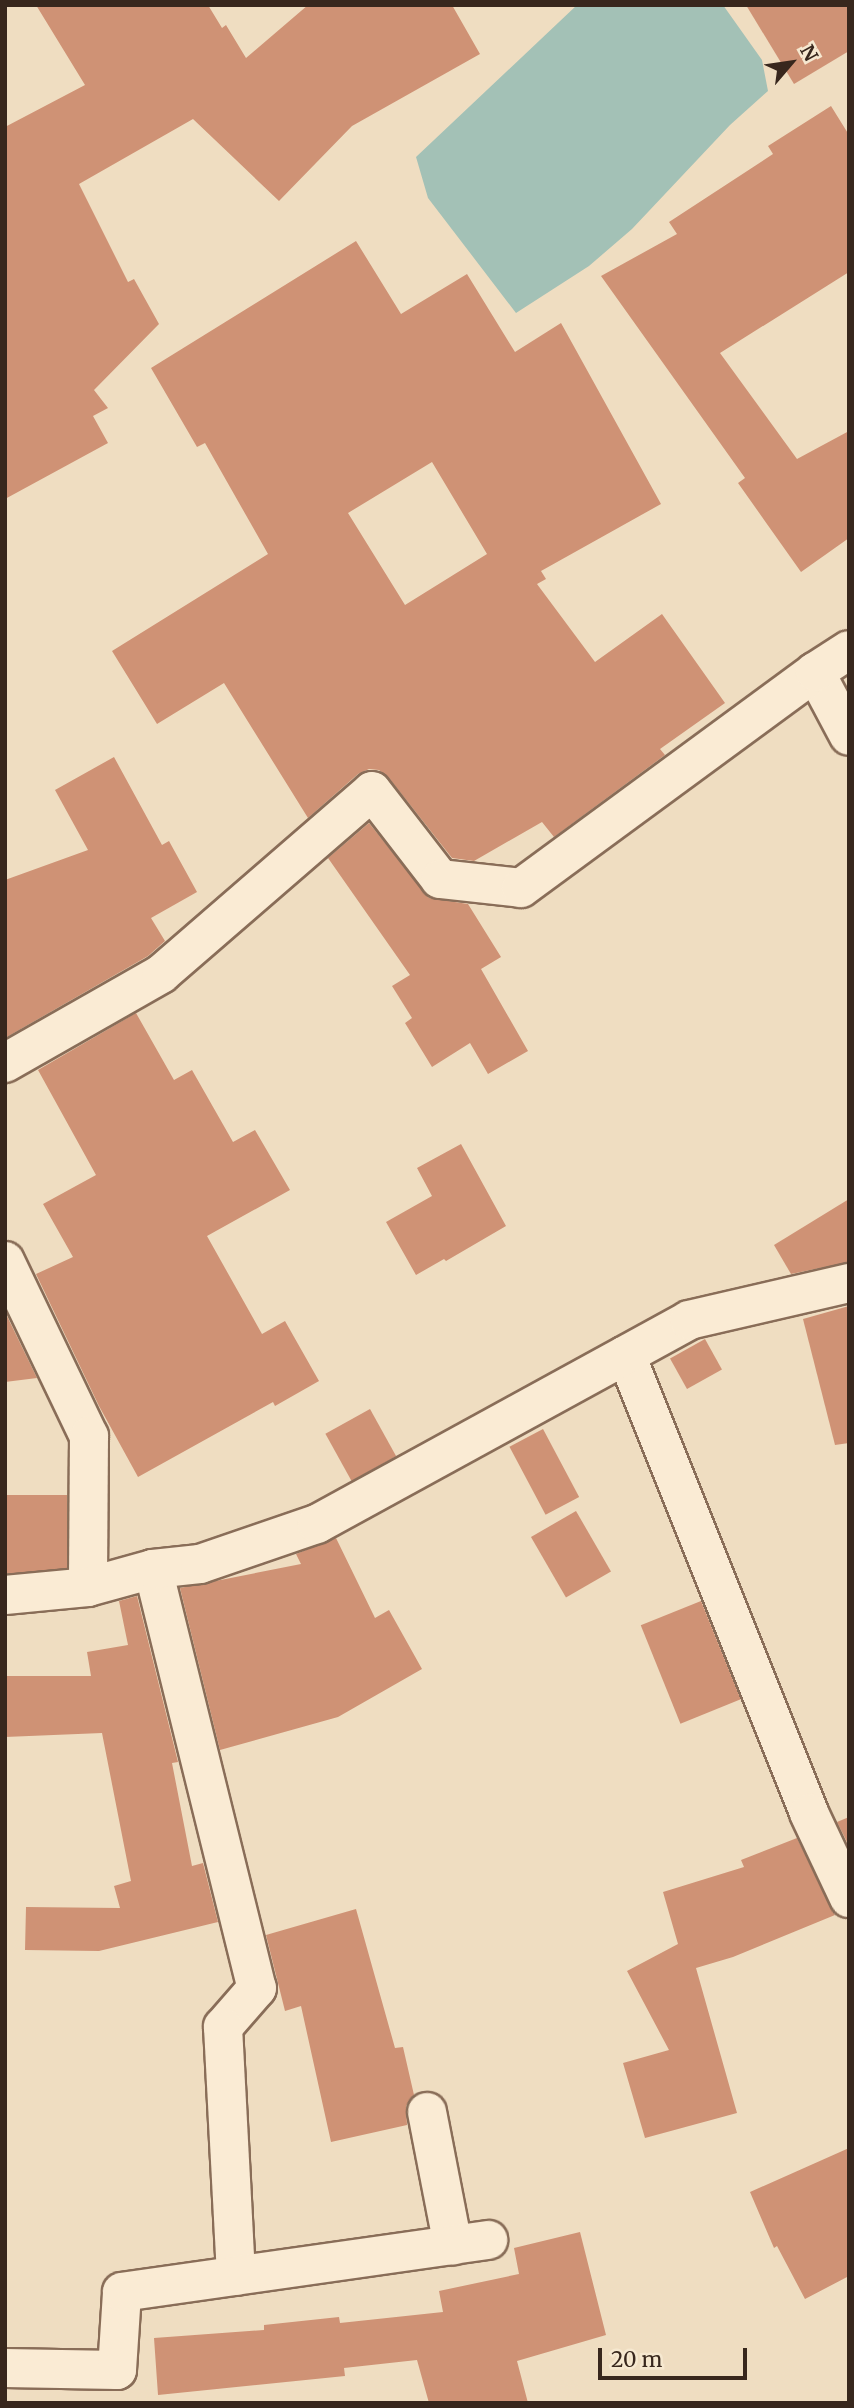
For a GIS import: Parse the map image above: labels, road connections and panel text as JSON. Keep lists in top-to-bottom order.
{
  "scale_bar": "20 m",
  "north": "top right"
}
